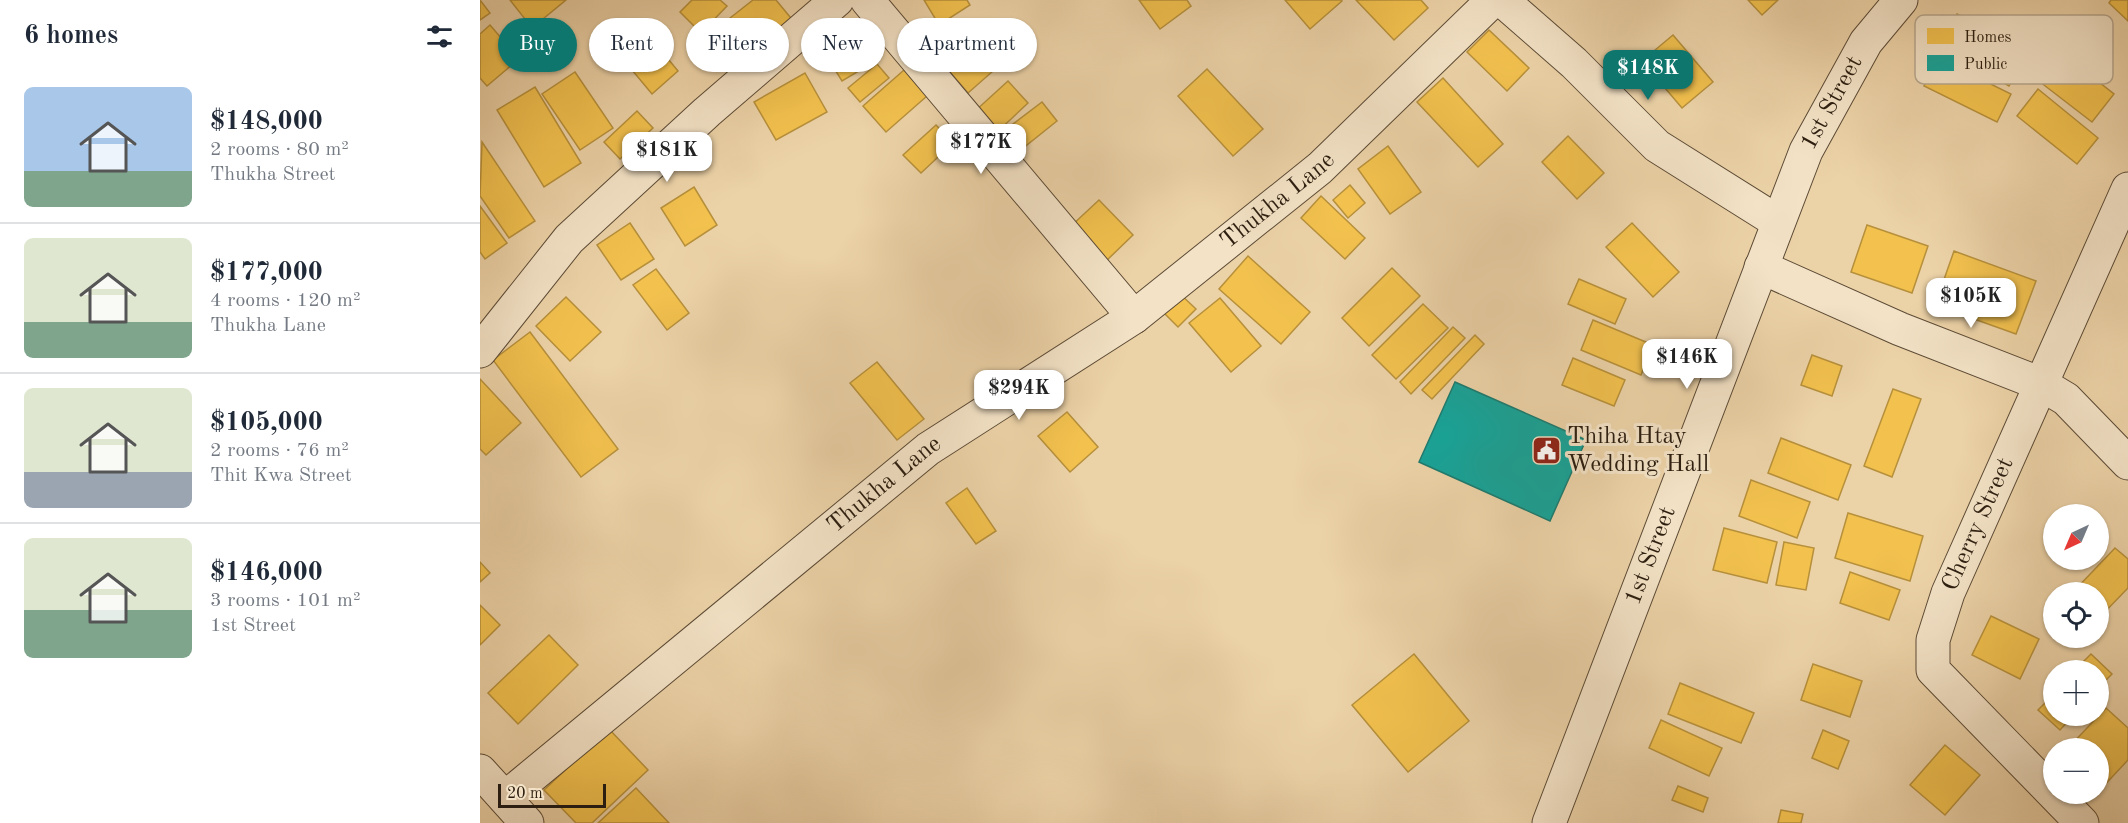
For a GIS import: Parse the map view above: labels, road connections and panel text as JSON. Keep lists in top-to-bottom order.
{
  "streets": {
    "street": ["1st Street", "Thukha Lane", "Cherry Street"]
  },
  "places": {
    "public building": ["Thiha Htay Wedding Hall"]
  },
  "legend": ["Homes", "Public"],
  "scale_bar": "20 m",
  "north": "bottom left",
  "page": {
    "heading": "6 homes",
    "chip": [
      "Buy",
      "Rent",
      "Filters",
      "New",
      "Apartment"
    ],
    "price": [
      "$148K",
      "$177K",
      "$181K",
      "$105K",
      "$146K",
      "$294K"
    ],
    "list": [
      {
        "name": "$148,000",
        "note": "2 rooms · 80 m² · Thukha Street"
      },
      {
        "name": "$177,000",
        "note": "4 rooms · 120 m² · Thukha Lane"
      },
      {
        "name": "$105,000",
        "note": "2 rooms · 76 m² · Thit Kwa Street"
      },
      {
        "name": "$146,000",
        "note": "3 rooms · 101 m² · 1st Street"
      }
    ],
    "map_buttons": ["+", "−"],
    "scale": "20 m"
  }
}
